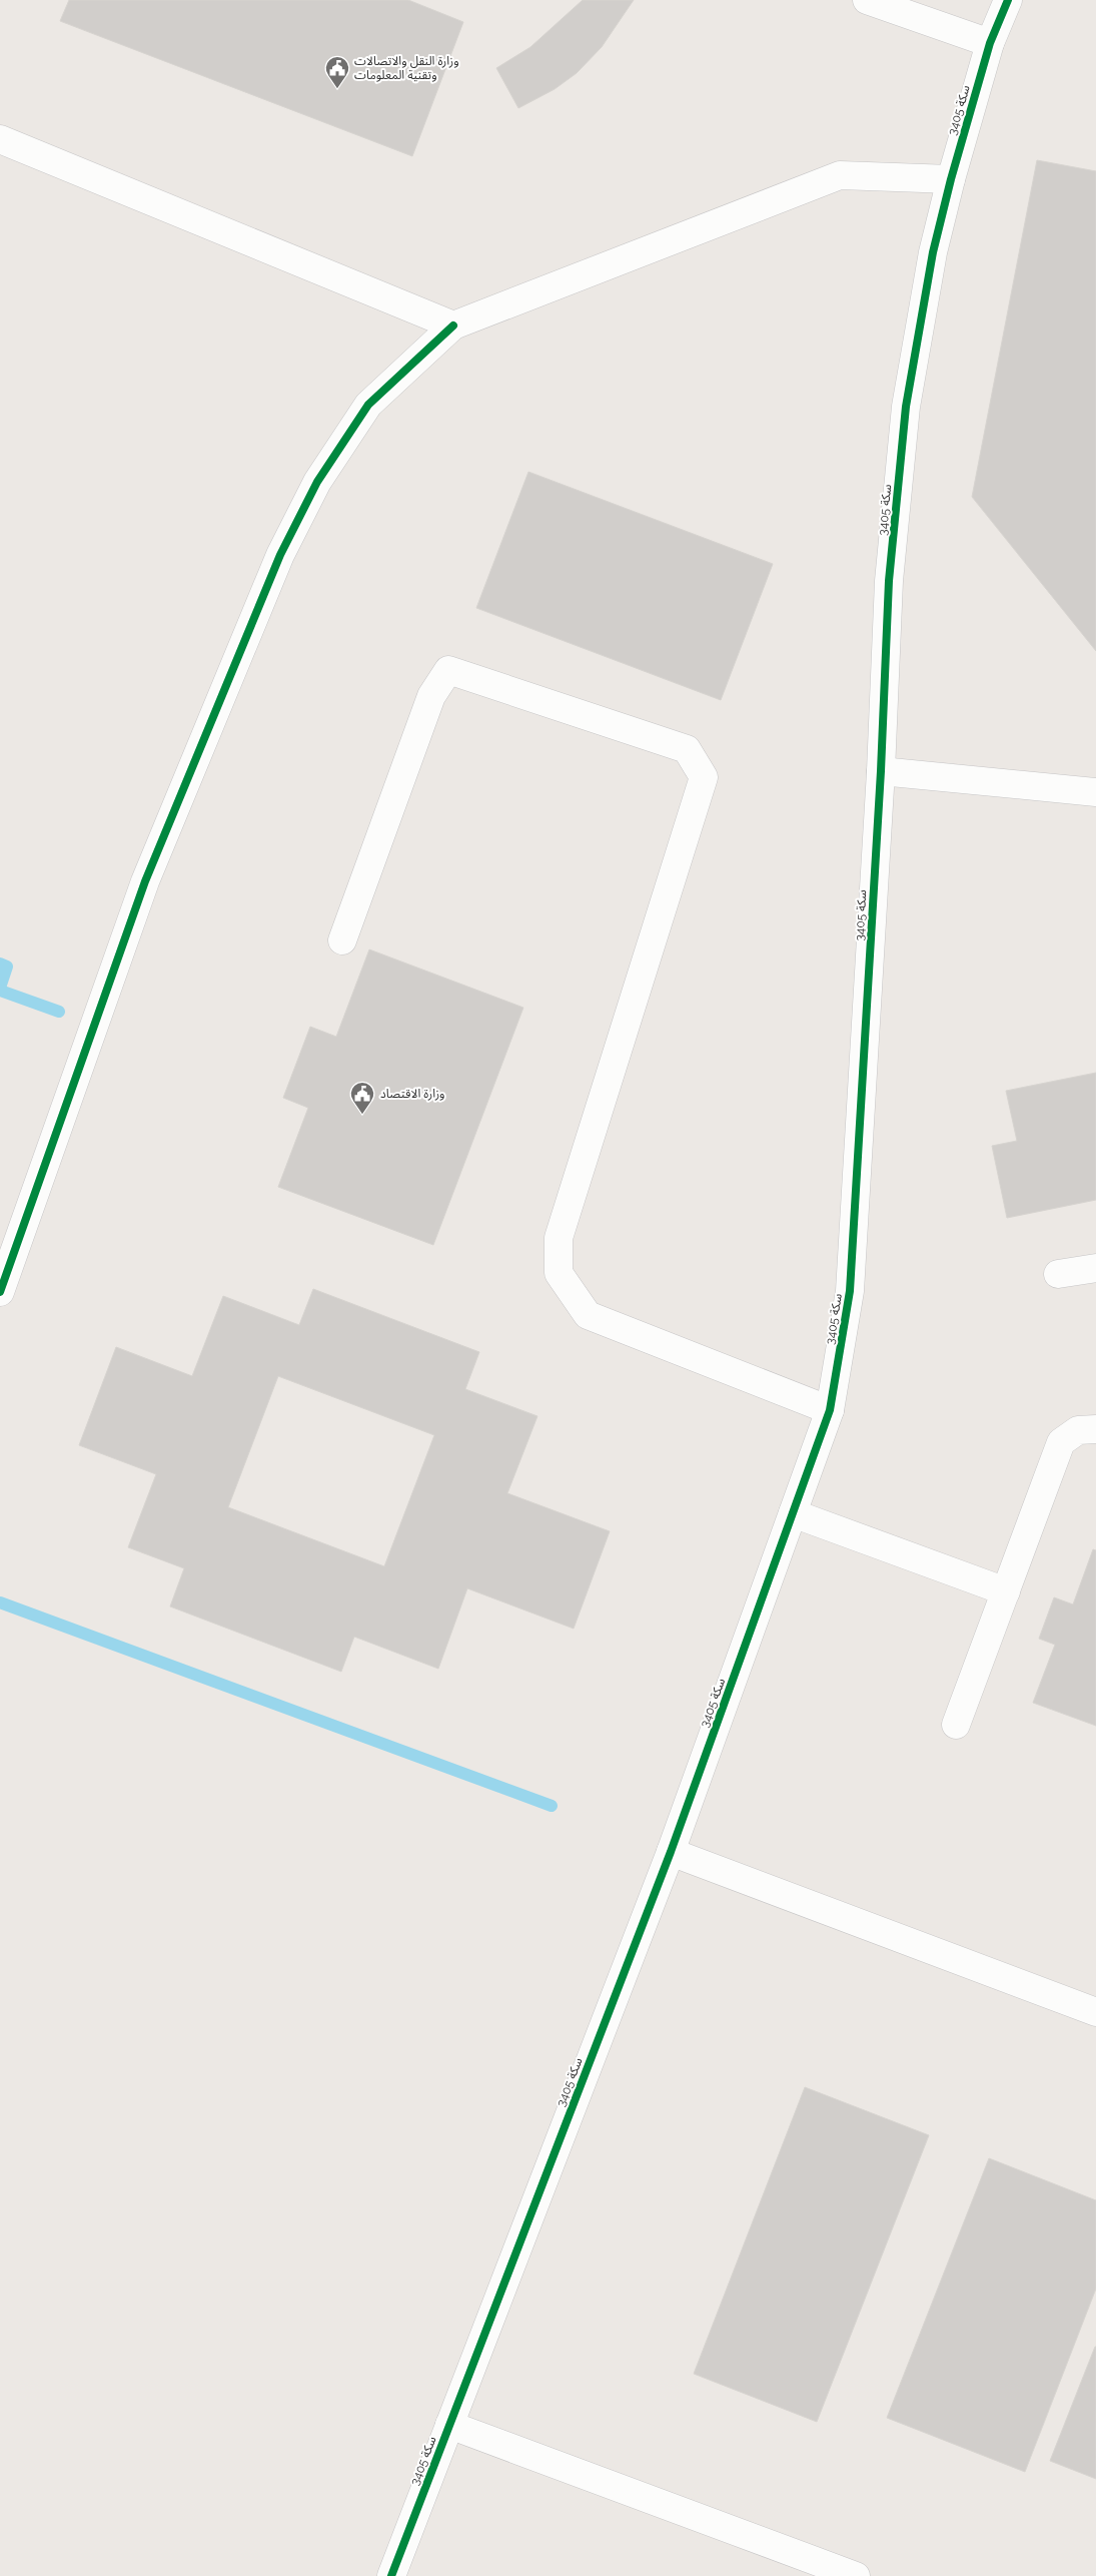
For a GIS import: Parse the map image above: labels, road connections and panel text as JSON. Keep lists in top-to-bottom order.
{
  "streets": {
    "street": ["سكة 3405"]
  },
  "places": {
    "public building": ["وزارة النقل والاتصالات وتقنية المعلومات", "وزارة الاقتصاد"]
  }
}
